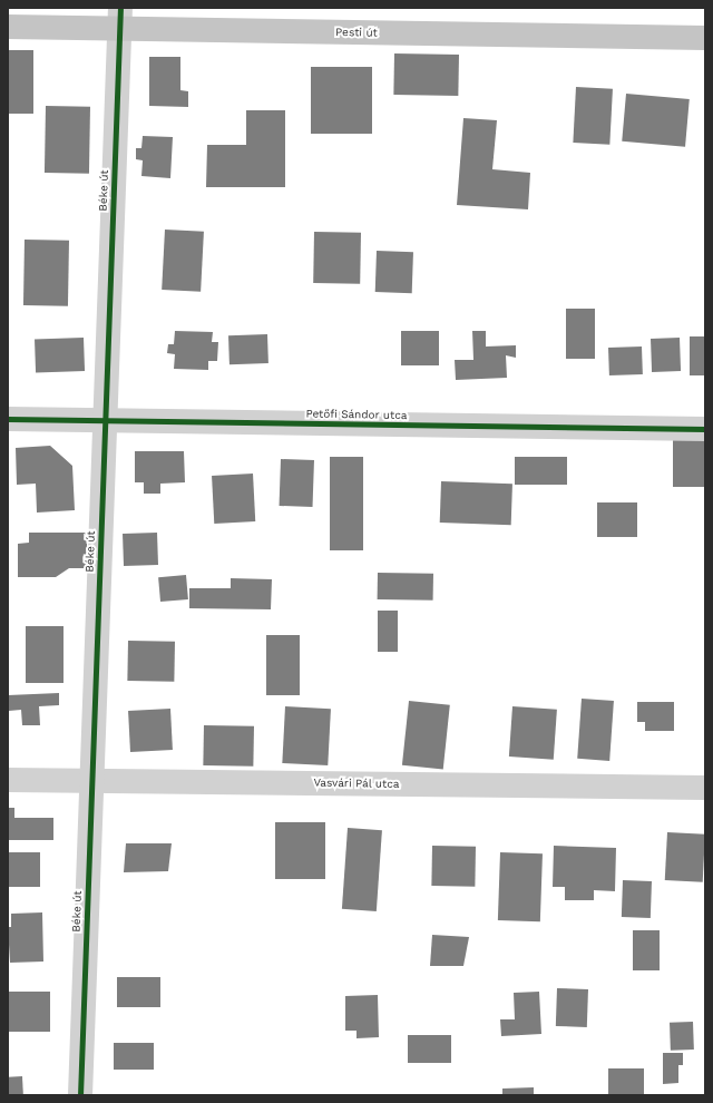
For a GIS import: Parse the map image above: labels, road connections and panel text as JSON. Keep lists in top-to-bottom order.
{
  "streets": {
    "main road": ["Pesti út"],
    "street": ["Béke út", "Petőfi Sándor utca", "Vasvári Pál utca"]
  },
  "crossings": [
    ["Pesti út", "Béke út"],
    ["Béke út", "Petőfi Sándor utca"],
    ["Béke út", "Vasvári Pál utca"]
  ]
}
